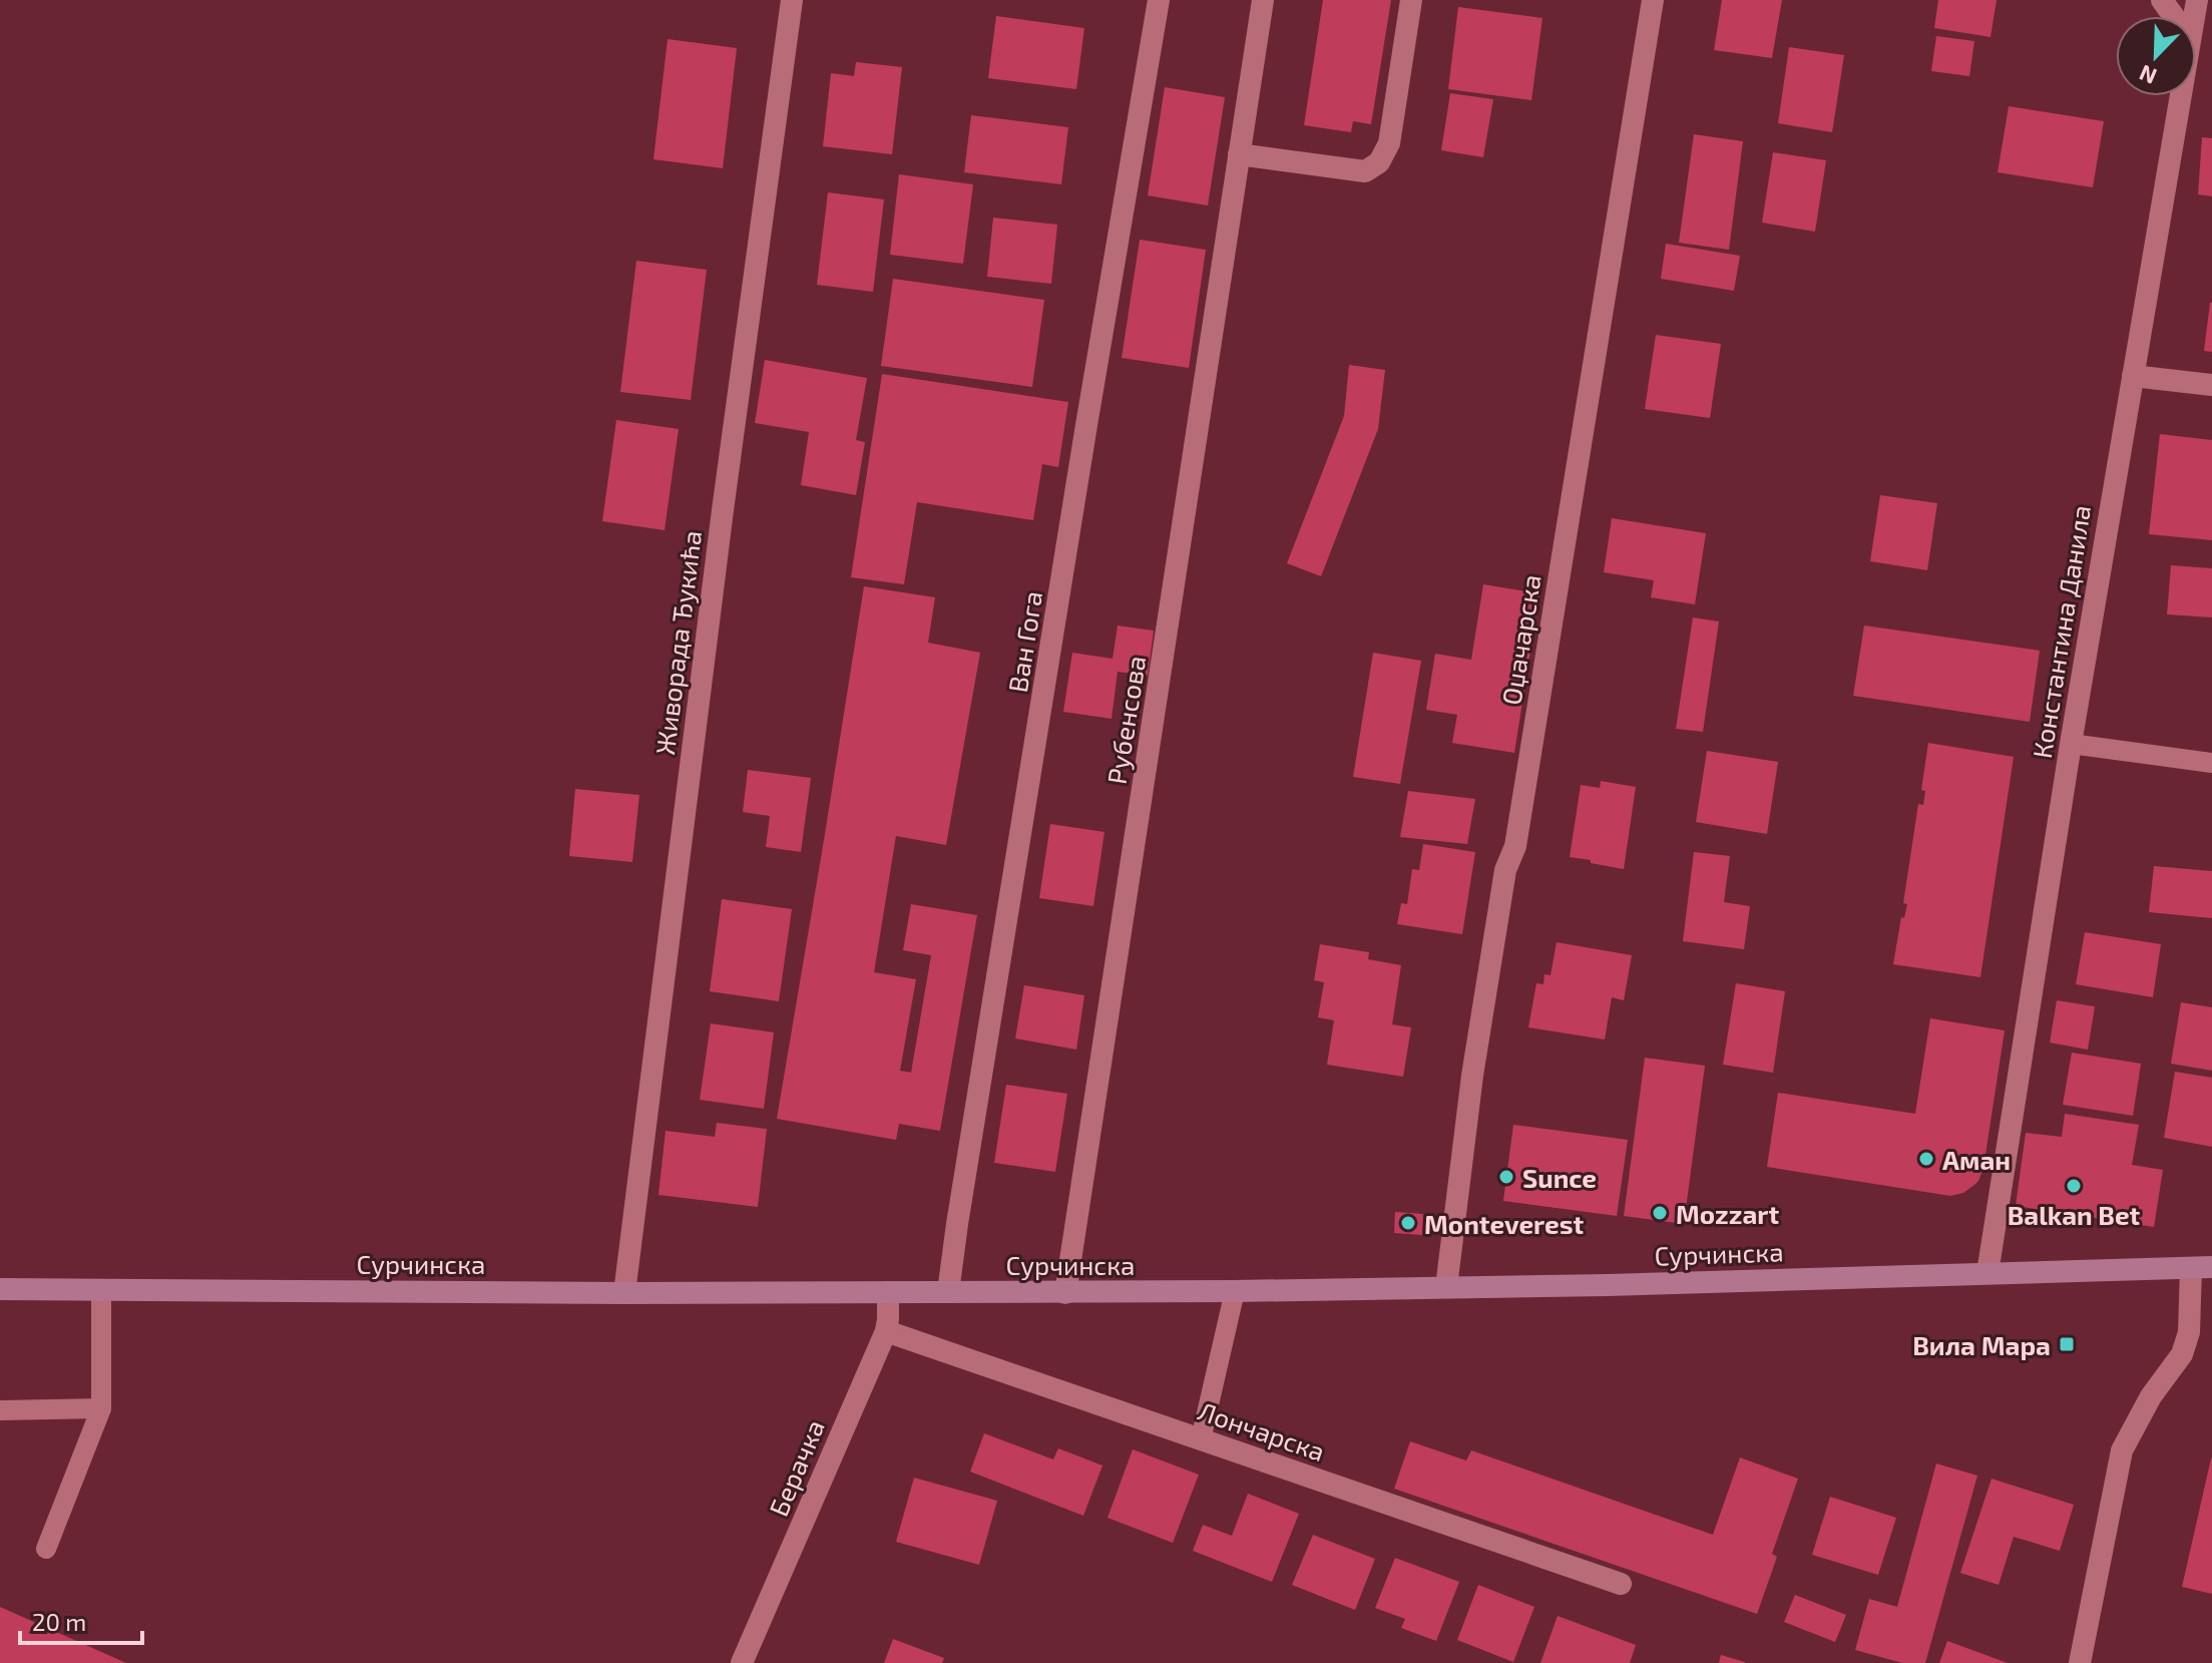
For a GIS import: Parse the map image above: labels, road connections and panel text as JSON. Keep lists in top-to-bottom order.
{
  "streets": {
    "main road": ["Сурчинска"],
    "street": [
      "Константина Данила",
      "Оџачарска",
      "Ван Гога",
      "Живорада Ђукића",
      "Рубенсова",
      "Лончарска",
      "Берачка"
    ]
  },
  "crossings": [
    ["Константина Данила", "Сурчинска"],
    ["Оџачарска", "Сурчинска"],
    ["Ван Гога", "Сурчинска"],
    ["Живорада Ђукића", "Сурчинска"],
    ["Рубенсова", "Сурчинска"],
    ["Сурчинска", "Берачка"],
    ["Лончарска", "Берачка"]
  ],
  "places": {
    "other": [
      "Аман",
      "Sunce",
      "Balkan Bet",
      "Mozzart",
      "Monteverest"
    ],
    "transit": ["Вила Мара"]
  },
  "scale_bar": "20 m",
  "north": "bottom left"
}
